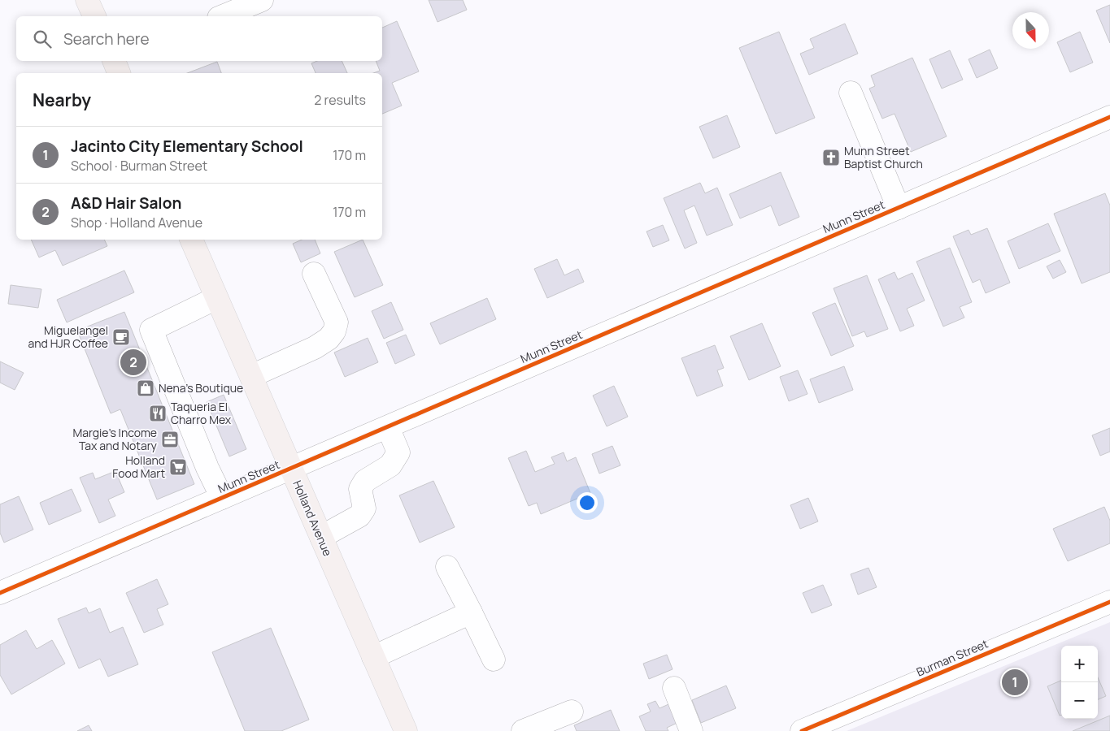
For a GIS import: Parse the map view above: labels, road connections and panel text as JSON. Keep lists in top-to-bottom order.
{
  "streets": {
    "main road": ["Holland Avenue"],
    "street": ["Munn Street", "Burman Street"]
  },
  "crossings": [
    ["Munn Street", "Holland Avenue"]
  ],
  "places": {
    "church": ["Munn Street Baptist Church"],
    "cafe": ["Miguelangel and HJR Coffee"],
    "shop": ["Nena's Boutique"],
    "restaurant": ["Taqueria El Charro Mex"],
    "office": ["Margie's Income Tax and Notary"],
    "supermarket": ["Holland Food Mart"]
  },
  "north": "bottom",
  "page": {
    "search": "Search here",
    "heading": ["Nearby", "2 results"],
    "list": [
      {
        "mark": "1",
        "name": "Jacinto City Elementary School",
        "note": "School · Burman Street",
        "value": "170 m"
      },
      {
        "mark": "2",
        "name": "A&D Hair Salon",
        "note": "Shop · Holland Avenue",
        "value": "170 m"
      }
    ],
    "pins": ["2", "1"],
    "map_buttons": ["+", "−"]
  }
}
